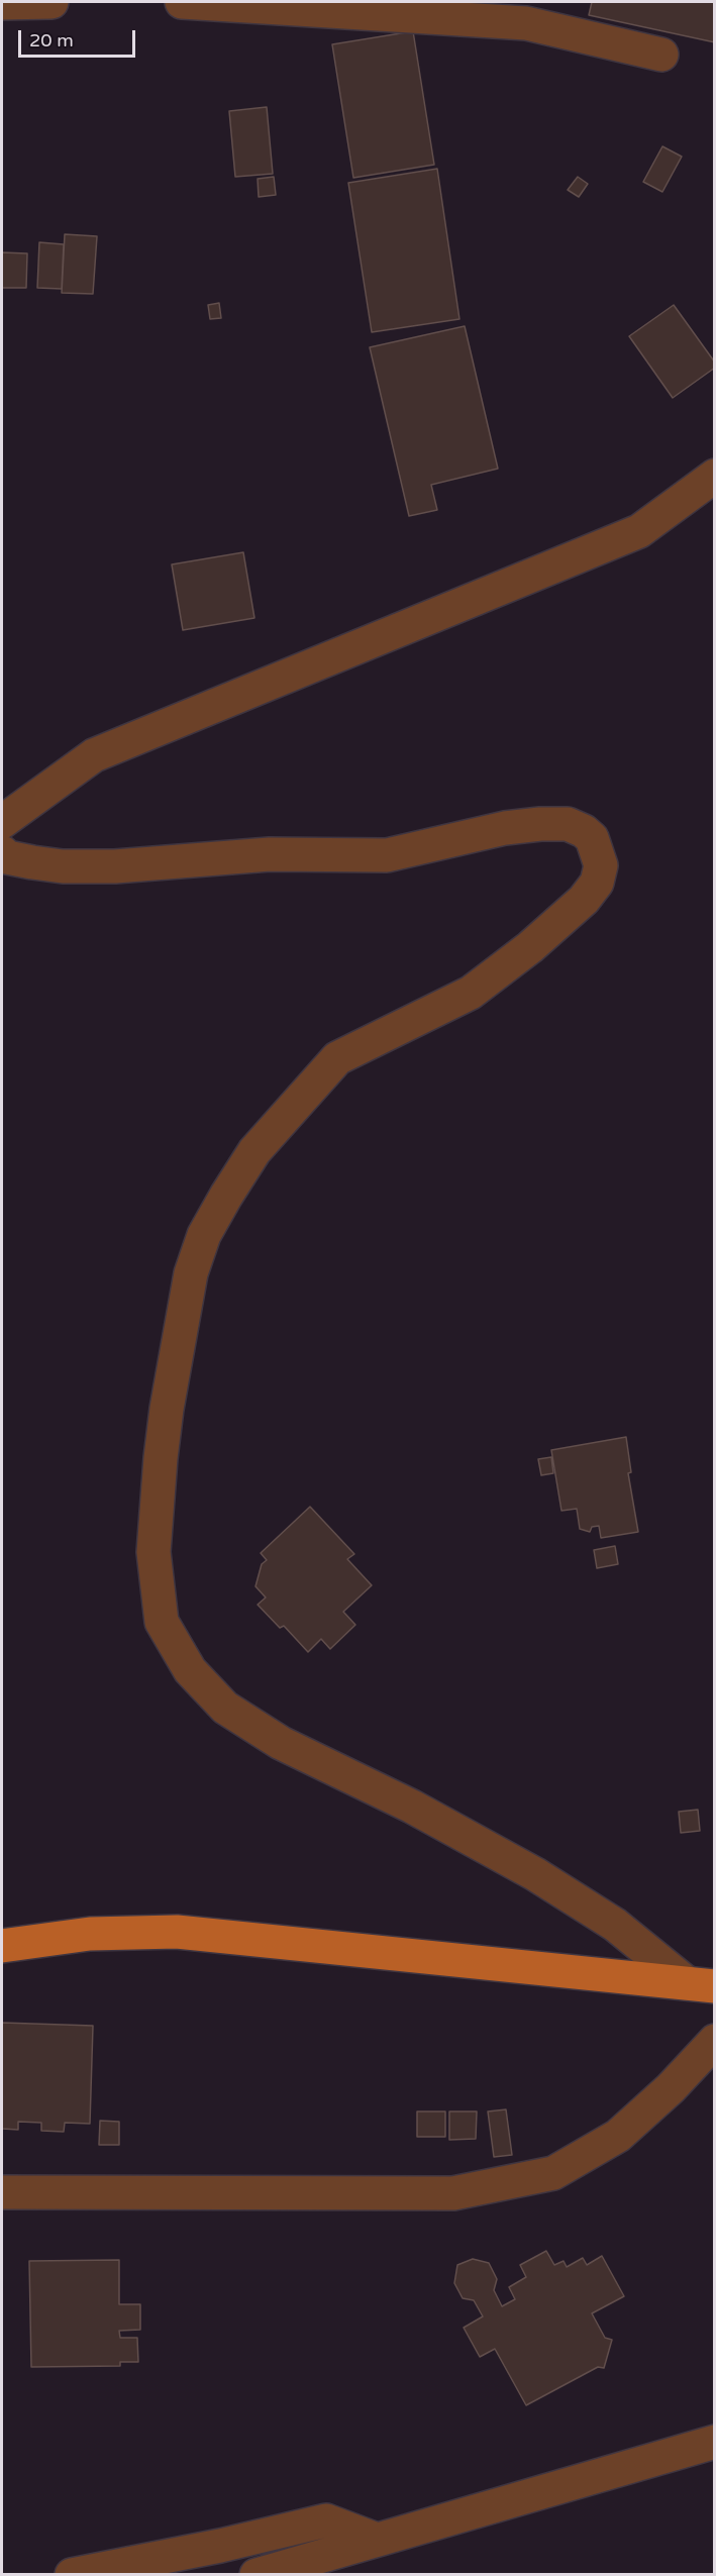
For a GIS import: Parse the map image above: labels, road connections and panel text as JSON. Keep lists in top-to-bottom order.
{
  "scale_bar": "20 m"
}
